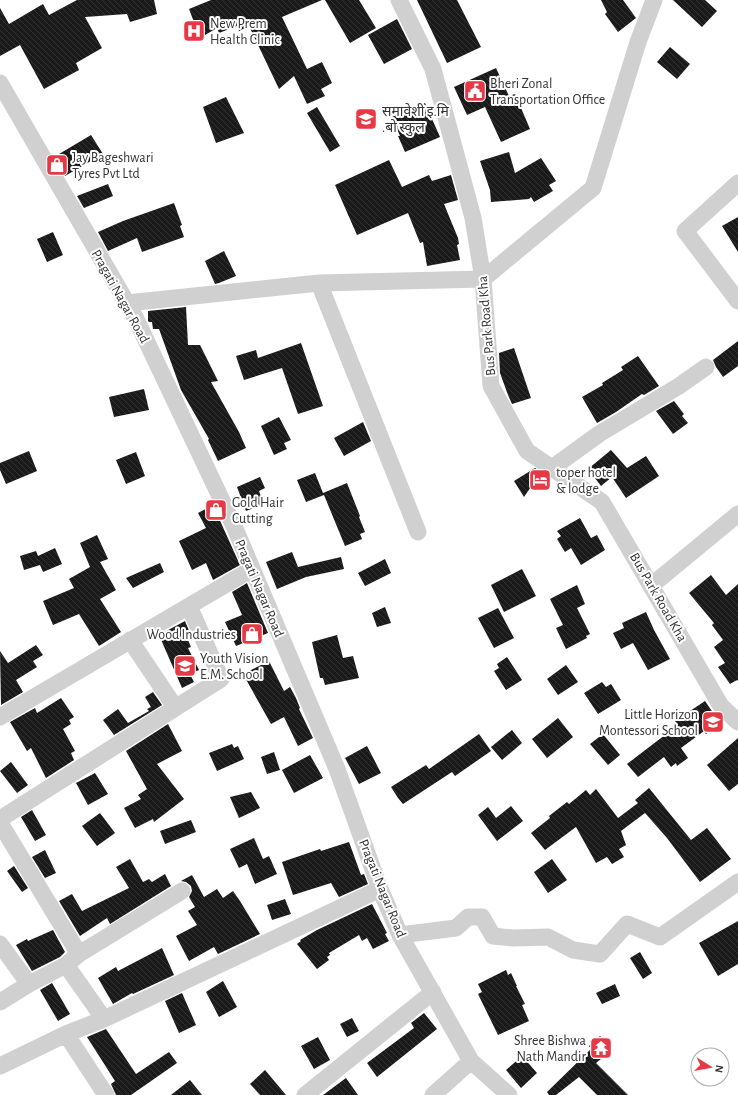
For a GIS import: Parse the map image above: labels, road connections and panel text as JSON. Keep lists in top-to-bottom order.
{
  "streets": {
    "street": ["Pragati Nagar Road", "Bus Park Road Kha"]
  },
  "places": {
    "hospital": ["New Prem Health Clinic"],
    "public building": ["Bheri Zonal Transportation Office"],
    "school or university": ["समावेशी इ.मि .बाे स्कुल", "Youth Vision E.M. School", "Little Horizon Montessori School"],
    "shop": ["Jay Bageshwari Tyres Pvt Ltd", "Gold Hair Cutting", "Wood Industries"],
    "hotel": ["toper hotel & lodge"],
    "temple": ["Shree Bishwa Nath Mandir"]
  },
  "north": "right"
}
